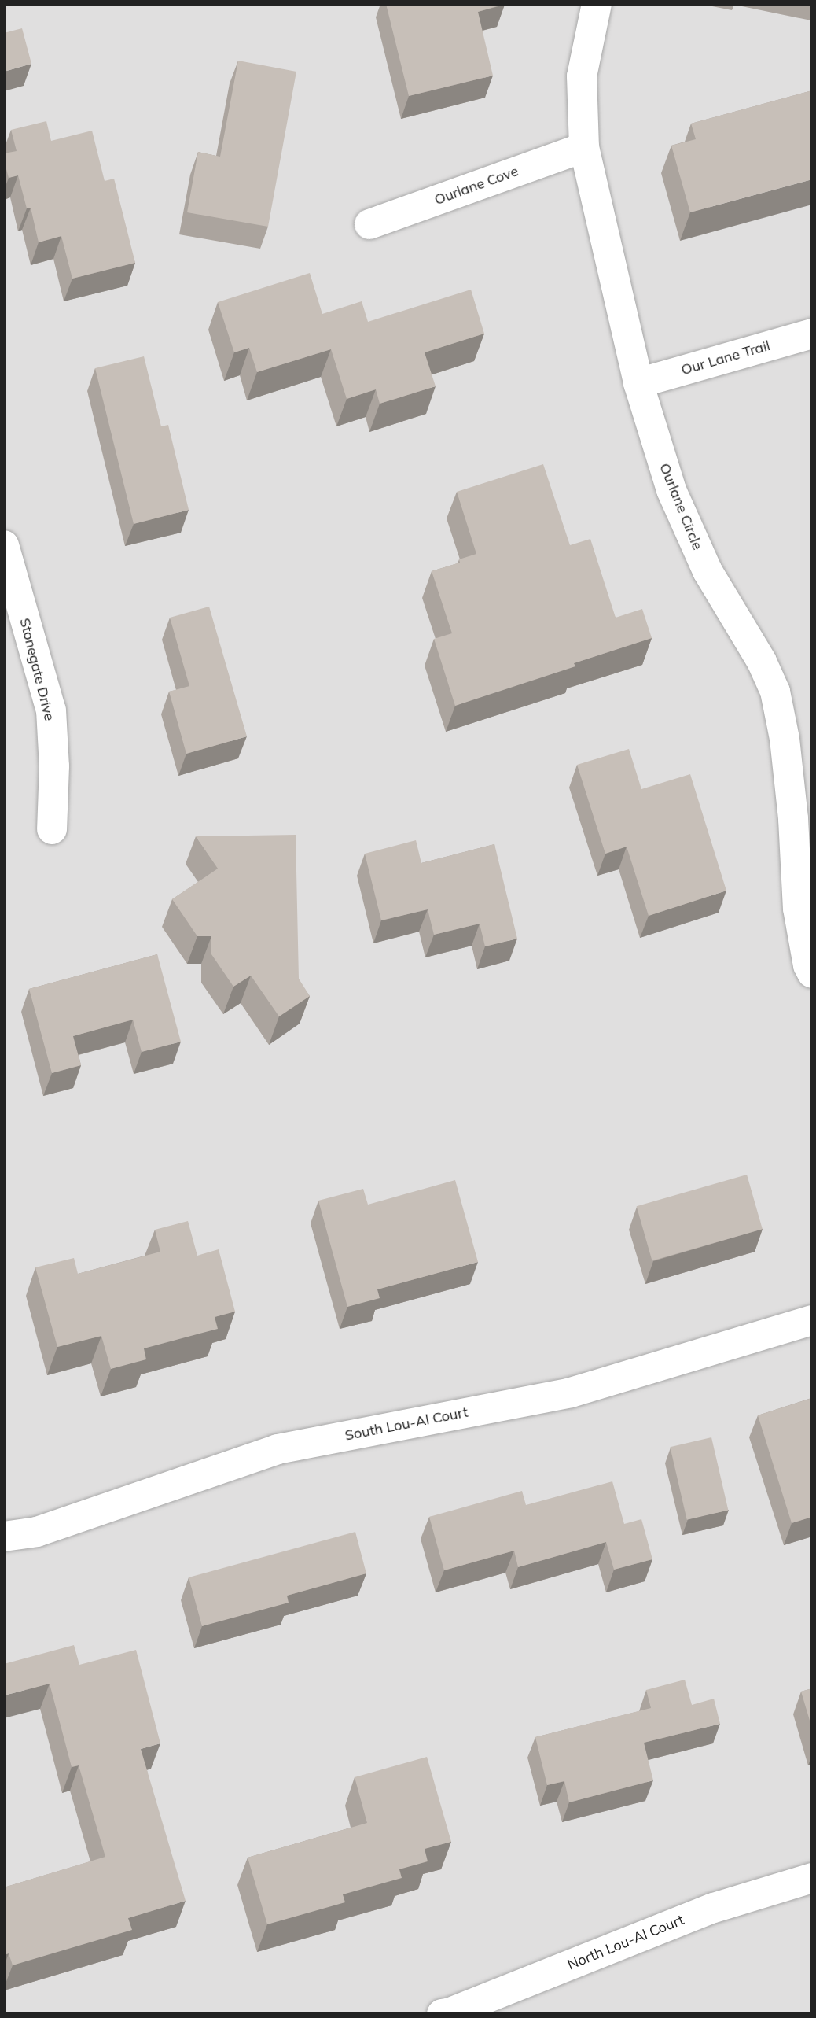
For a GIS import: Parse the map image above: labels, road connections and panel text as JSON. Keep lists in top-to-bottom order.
{
  "streets": {
    "street": [
      "Ourlane Cove",
      "Our Lane Trail",
      "Ourlane Circle",
      "Stonegate Drive",
      "South Lou-Al Court",
      "North Lou-Al Court"
    ]
  },
  "crossings": [
    ["Ourlane Cove", "Ourlane Circle"],
    ["Our Lane Trail", "Ourlane Circle"]
  ]
}
